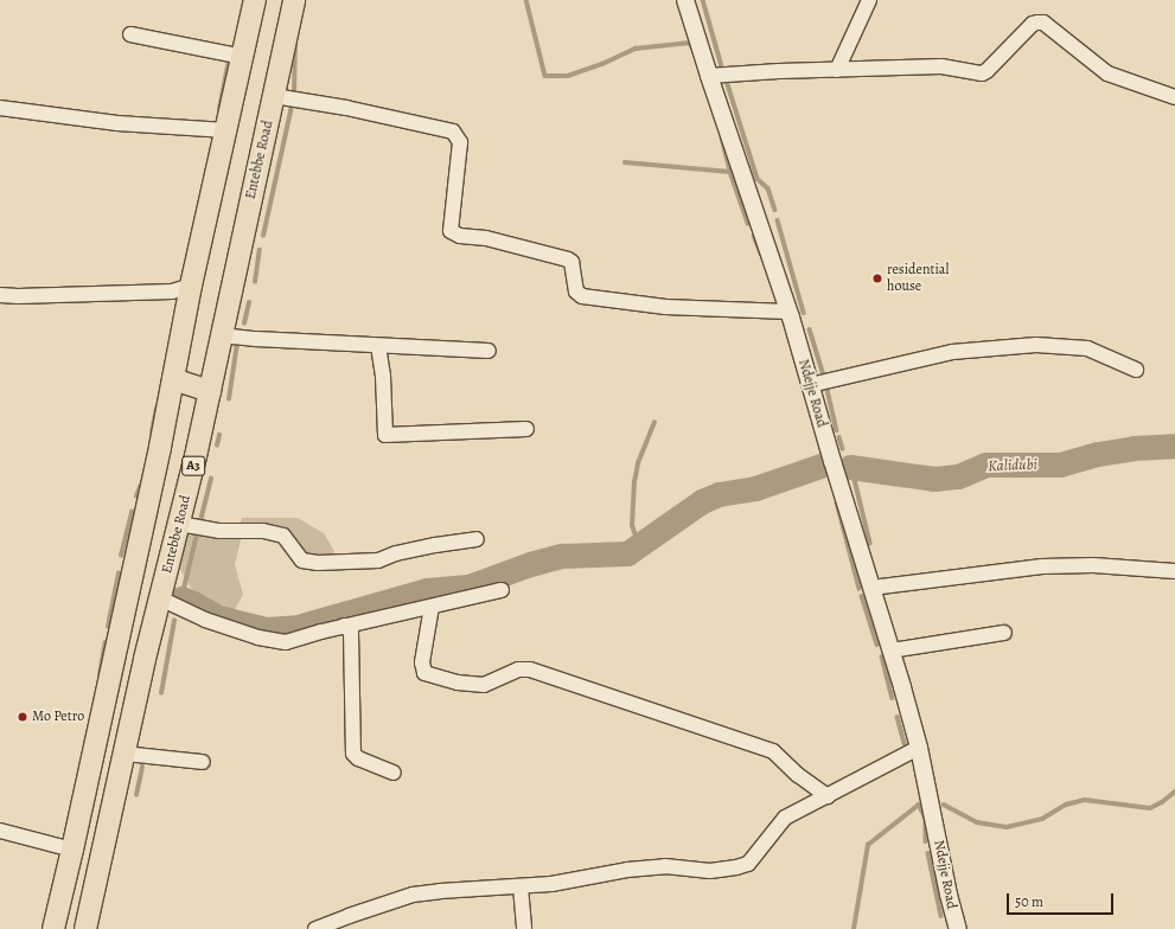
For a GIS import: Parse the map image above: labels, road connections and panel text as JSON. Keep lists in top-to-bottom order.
{
  "streets": {
    "main road": ["Entebbe Road", "A3"],
    "street": ["Ndejje Road"]
  },
  "water": ["Kalidubi"],
  "places": ["residential house", "Mo Petro"],
  "scale_bar": "50 m"
}
